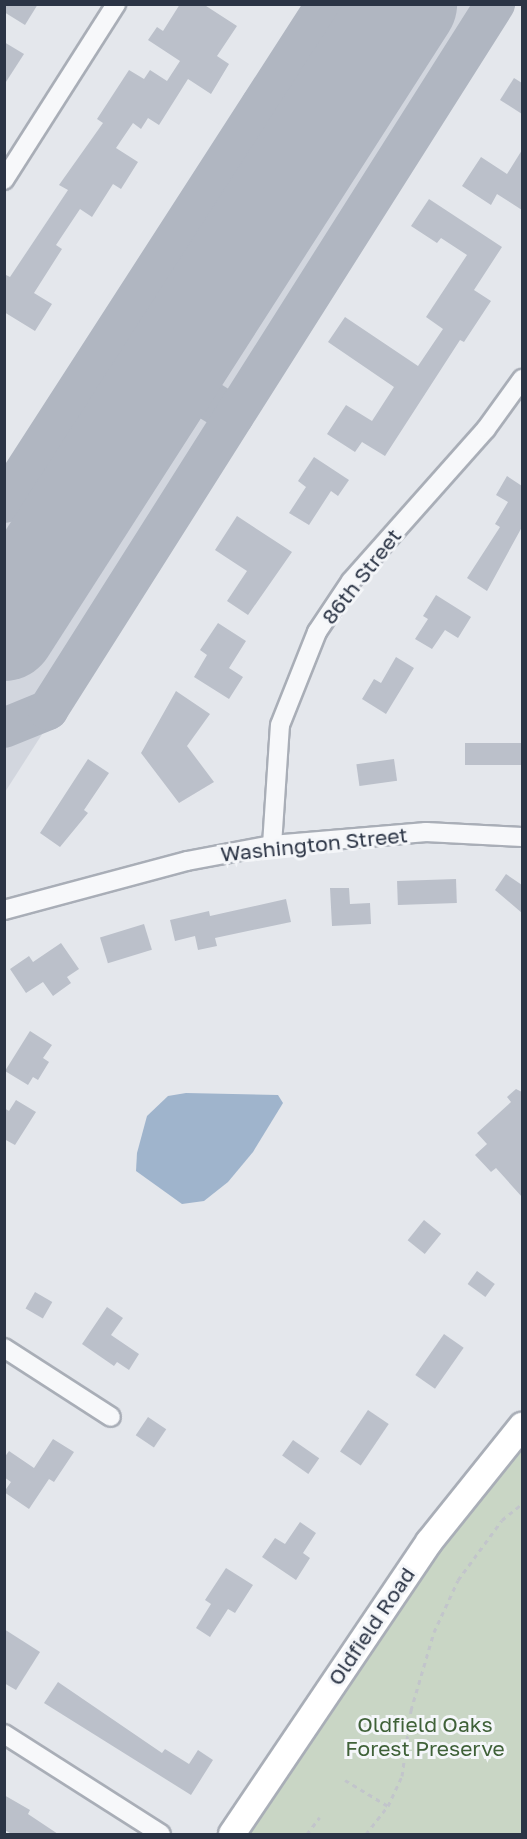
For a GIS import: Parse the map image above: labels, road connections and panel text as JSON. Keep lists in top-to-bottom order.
{
  "streets": {
    "street": ["86th Street", "Washington Street", "Oldfield Road"]
  },
  "crossings": [
    ["86th Street", "Washington Street"]
  ],
  "parks": ["Oldfield Oaks Forest Preserve"]
}
